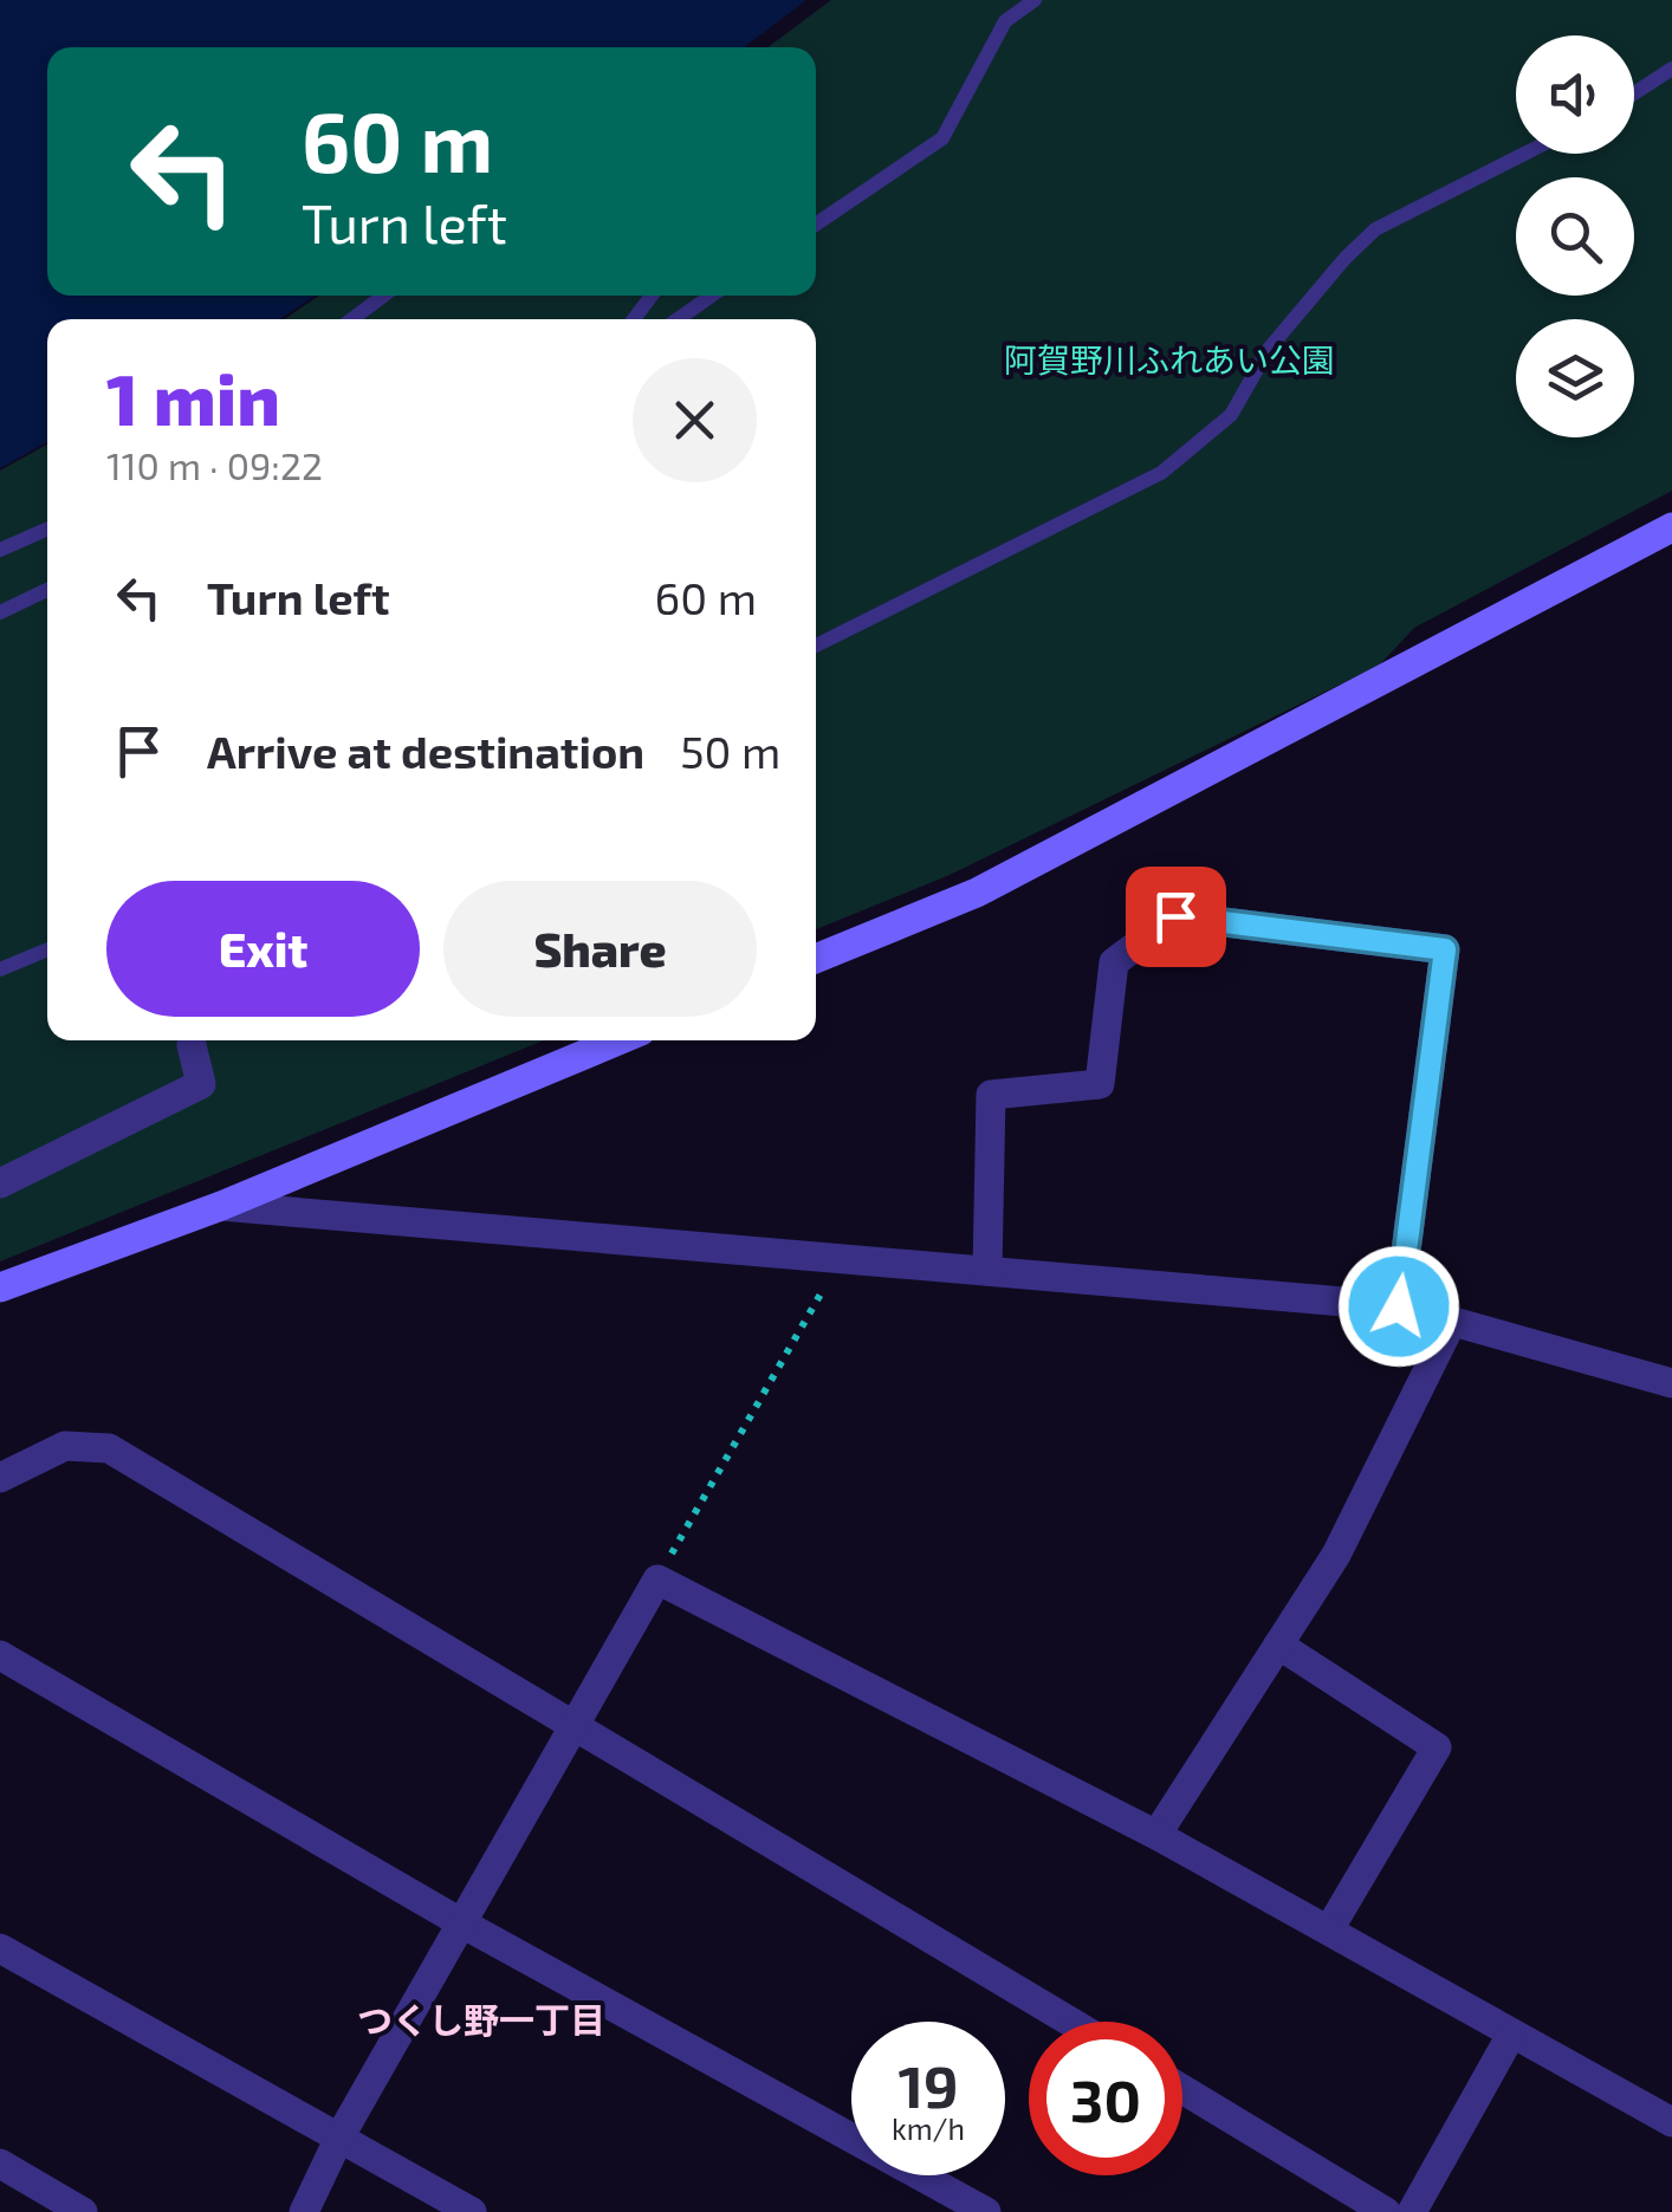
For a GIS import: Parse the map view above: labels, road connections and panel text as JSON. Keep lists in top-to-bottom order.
{
  "districts": ["つくし野一丁目"],
  "parks": ["阿賀野川ふれあい公園"],
  "page": {
    "turn": ["60 m", "Turn left"],
    "heading": ["1 min", "110 m · 09:22"],
    "list": [
      {
        "name": "Turn left",
        "value": "60 m"
      },
      {
        "name": "Arrive at destination",
        "value": "50 m"
      }
    ],
    "buttons": ["Exit", "Share"],
    "speed": "19 km/h",
    "limit": "30"
  }
}
